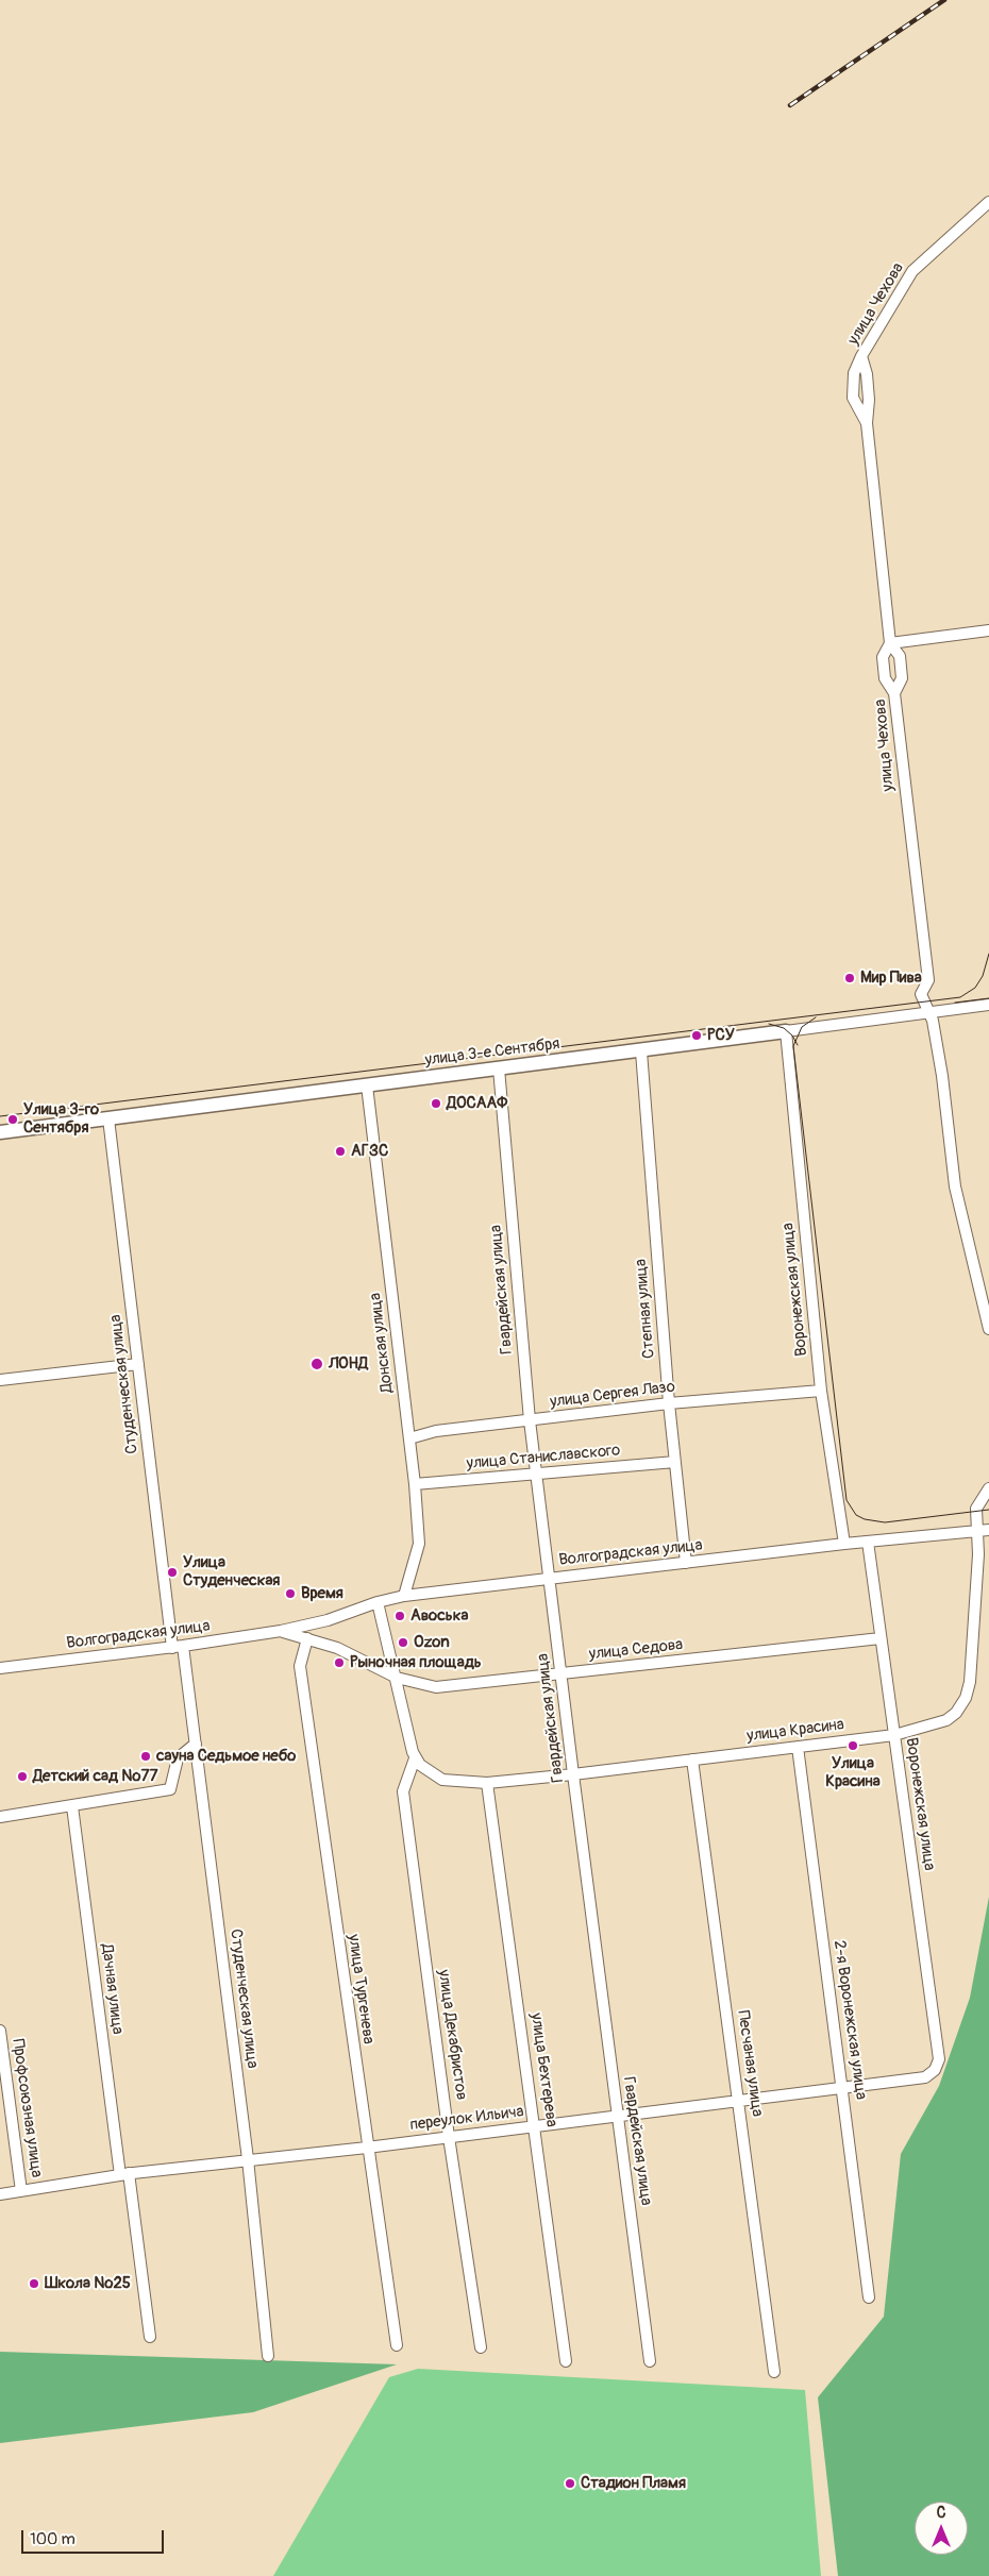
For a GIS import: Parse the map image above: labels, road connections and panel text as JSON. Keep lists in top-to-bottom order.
{
  "streets": {
    "street": [
      "улица Чехова",
      "улица 3-е Сентября",
      "Гвардейская улица",
      "Воронежская улица",
      "Степная улица",
      "Донская улица",
      "Студенческая улица",
      "улица Сергея Лазо",
      "улица Станиславского",
      "Волгоградская улица",
      "улица Седова",
      "улица Красина",
      "Дачная улица",
      "улица Тургенева",
      "2-я Воронежская улица",
      "улица Декабристов",
      "Песчаная улица",
      "улица Бехтерева",
      "Профсоюзная улица",
      "переулок Ильича"
    ]
  },
  "crossings": [
    ["улица Чехова", "улица 3-е Сентября"],
    ["улица 3-е Сентября", "Гвардейская улица"],
    ["улица 3-е Сентября", "Воронежская улица"],
    ["улица 3-е Сентября", "Степная улица"],
    ["улица 3-е Сентября", "Донская улица"],
    ["улица 3-е Сентября", "Студенческая улица"],
    ["Гвардейская улица", "улица Сергея Лазо"],
    ["Гвардейская улица", "улица Станиславского"],
    ["Гвардейская улица", "Волгоградская улица"],
    ["Гвардейская улица", "улица Седова"],
    ["Гвардейская улица", "улица Красина"],
    ["Гвардейская улица", "переулок Ильича"],
    ["Воронежская улица", "улица Сергея Лазо"],
    ["Воронежская улица", "Волгоградская улица"],
    ["Воронежская улица", "улица Седова"],
    ["Воронежская улица", "улица Красина"],
    ["Воронежская улица", "переулок Ильича"],
    ["Степная улица", "улица Сергея Лазо"],
    ["Степная улица", "улица Станиславского"],
    ["Степная улица", "Волгоградская улица"],
    ["Донская улица", "улица Сергея Лазо"],
    ["Донская улица", "улица Станиславского"],
    ["Донская улица", "Волгоградская улица"],
    ["Студенческая улица", "Волгоградская улица"],
    ["Студенческая улица", "переулок Ильича"],
    ["Волгоградская улица", "улица Седова"],
    ["Волгоградская улица", "улица Красина"],
    ["Волгоградская улица", "улица Тургенева"],
    ["улица Красина", "2-я Воронежская улица"],
    ["улица Красина", "улица Декабристов"],
    ["улица Красина", "Песчаная улица"],
    ["улица Красина", "улица Бехтерева"],
    ["Дачная улица", "переулок Ильича"],
    ["улица Тургенева", "переулок Ильича"],
    ["2-я Воронежская улица", "переулок Ильича"],
    ["улица Декабристов", "переулок Ильича"],
    ["Песчаная улица", "переулок Ильича"],
    ["улица Бехтерева", "переулок Ильича"],
    ["Профсоюзная улица", "переулок Ильича"]
  ],
  "places": [
    "Мир Пива",
    "РСУ",
    "ДОСААФ",
    "Улица 3-го Сентября",
    "АГЗС",
    "ЛОНД",
    "Улица Студенческая",
    "Время",
    "Авоська",
    "Ozon",
    "Рыночная площадь",
    "Улица Красина",
    "сауна Седьмое небо",
    "Детский сад №77",
    "Школа №25",
    "Стадион Пламя"
  ],
  "scale_bar": "100 m",
  "north": "top"
}
